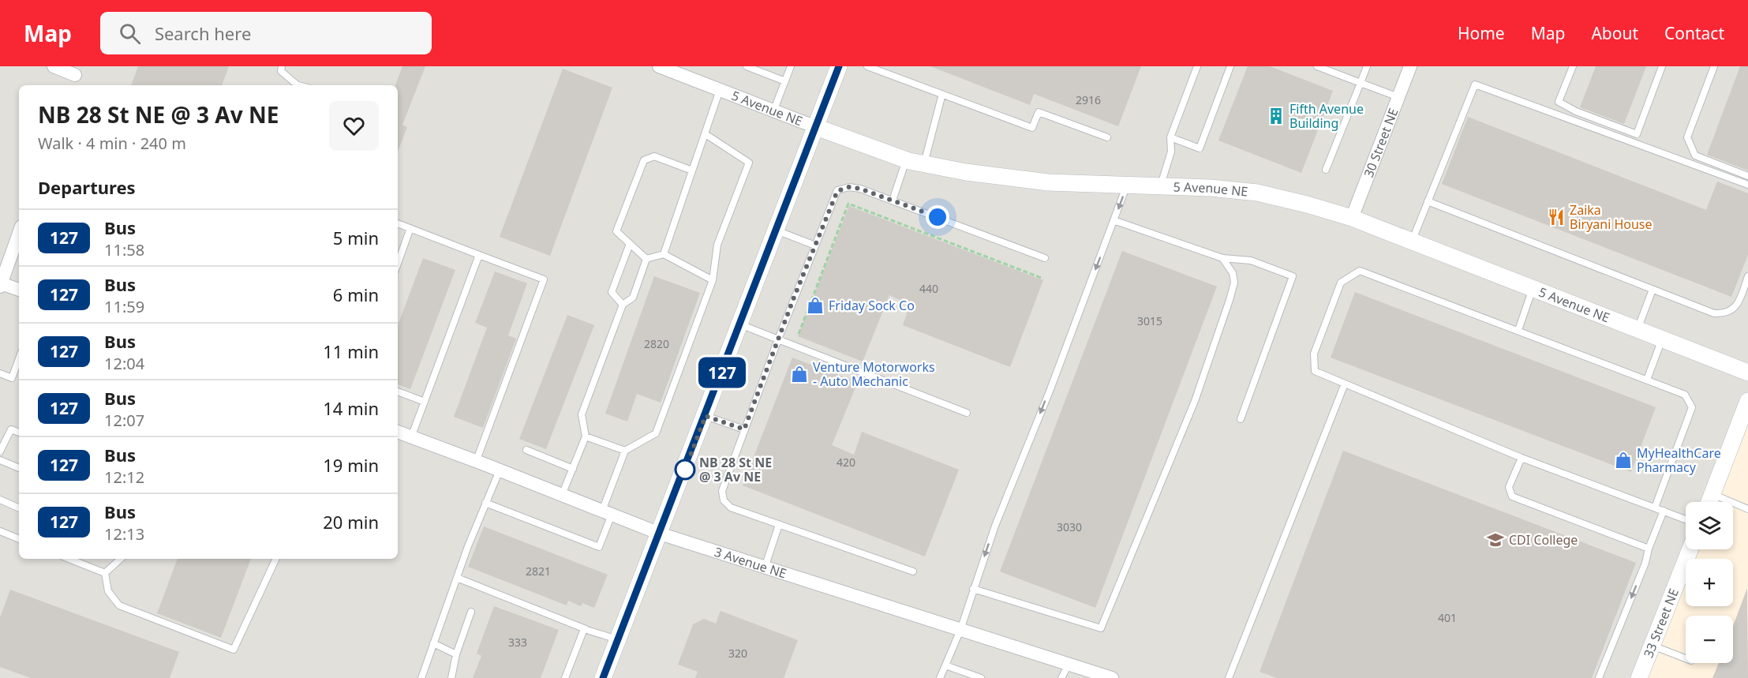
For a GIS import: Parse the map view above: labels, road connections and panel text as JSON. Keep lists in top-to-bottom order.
{
  "streets": {
    "street": [
      "5 Avenue NE",
      "30 Street NE",
      "3 Avenue NE",
      "33 Street NE"
    ]
  },
  "crossings": [
    ["5 Avenue NE", "30 Street NE"]
  ],
  "places": {
    "building": ["Fifth Avenue Building"],
    "restaurant": ["Zaika Biryani House"],
    "shop": ["Friday Sock Co", "Venture Motorworks - Auto Mechanic", "MyHealthCare Pharmacy"],
    "other": ["NB 28 St NE @ 3 Av NE"],
    "school or university": ["CDI College"]
  },
  "lines": ["bus line 127"],
  "house_numbers": [
    "2916",
    "440",
    "3015",
    "2820",
    "420",
    "3030",
    "2821",
    "401",
    "333",
    "320"
  ],
  "page": {
    "header": "Map",
    "search": "Search here",
    "nav": [
      "Home",
      "Map",
      "About",
      "Contact"
    ],
    "on_map": "127",
    "heading": [
      ["NB 28 St NE @ 3 Av NE", "Walk · 4 min · 240 m"],
      "Departures"
    ],
    "list": [
      {
        "mark": "127",
        "name": "Bus",
        "note": "11:58",
        "value": "5 min"
      },
      {
        "mark": "127",
        "name": "Bus",
        "note": "11:59",
        "value": "6 min"
      },
      {
        "mark": "127",
        "name": "Bus",
        "note": "12:04",
        "value": "11 min"
      },
      {
        "mark": "127",
        "name": "Bus",
        "note": "12:07",
        "value": "14 min"
      },
      {
        "mark": "127",
        "name": "Bus",
        "note": "12:12",
        "value": "19 min"
      },
      {
        "mark": "127",
        "name": "Bus",
        "note": "12:13",
        "value": "20 min"
      }
    ],
    "map_buttons": ["+", "−"]
  }
}
